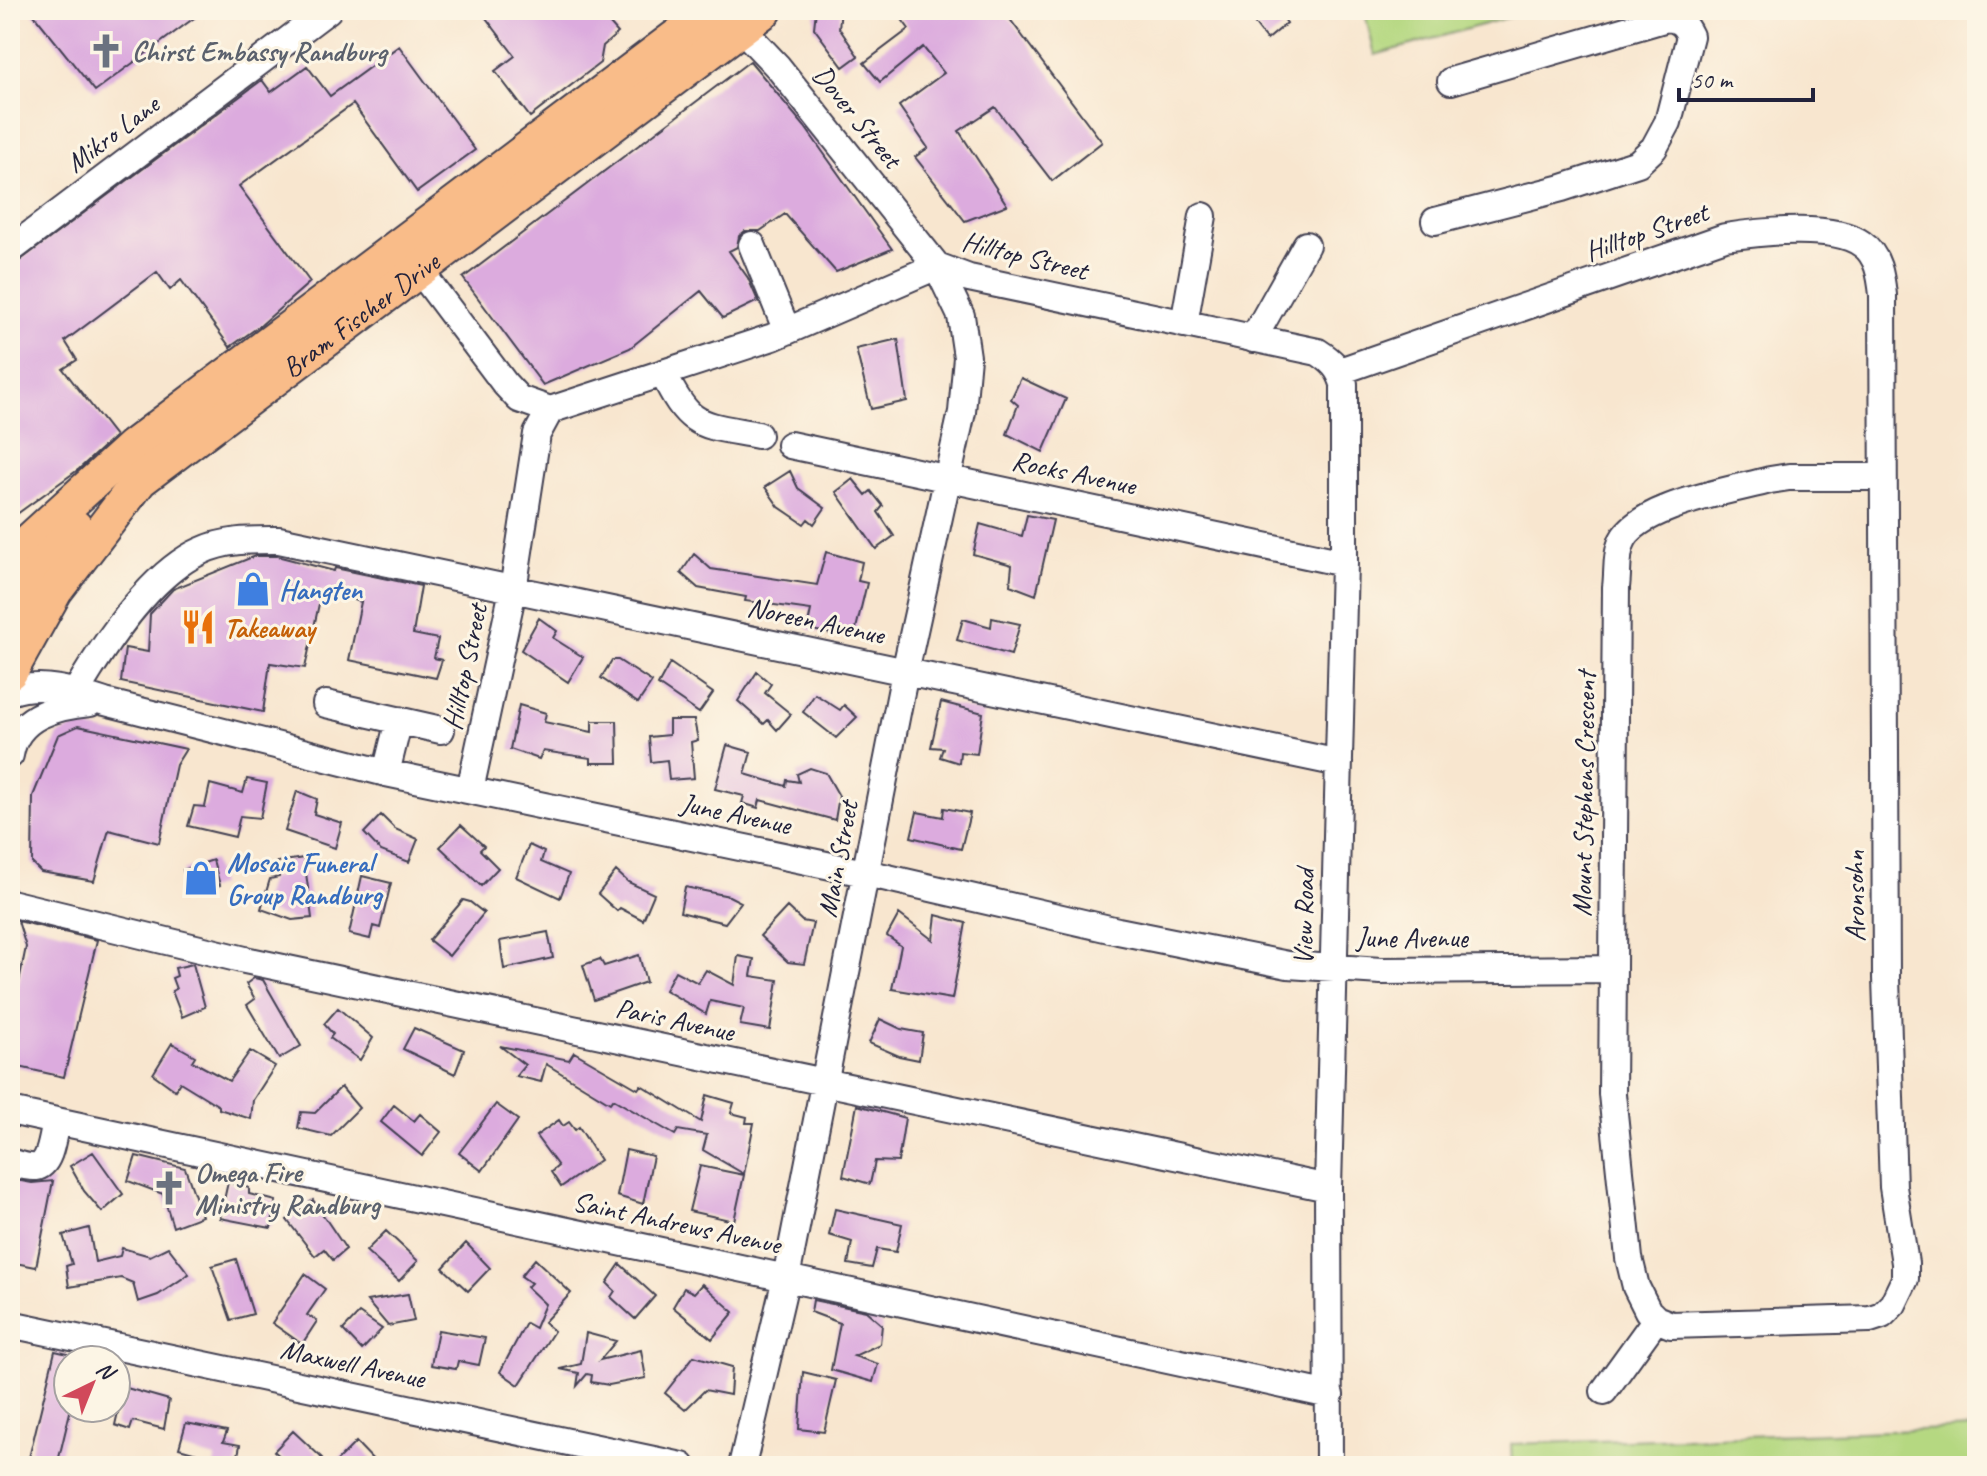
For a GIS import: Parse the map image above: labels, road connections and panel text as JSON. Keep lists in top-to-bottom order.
{
  "streets": {
    "main road": ["Bram Fischer Drive"],
    "street": [
      "Dover Street",
      "Mikro Lane",
      "Hilltop Street",
      "Rocks Avenue",
      "Noreen Avenue",
      "Mount Stephens Crescent",
      "June Avenue",
      "Main Street",
      "Aronsohn",
      "View Road",
      "Paris Avenue",
      "Saint Andrews Avenue",
      "Maxwell Avenue"
    ]
  },
  "crossings": [
    ["Dover Street", "Hilltop Street"],
    ["Dover Street", "Bram Fischer Drive"],
    ["Dover Street", "Main Street"],
    ["Hilltop Street", "Noreen Avenue"],
    ["Hilltop Street", "June Avenue"],
    ["Hilltop Street", "Main Street"],
    ["Hilltop Street", "Aronsohn"],
    ["Hilltop Street", "View Road"],
    ["Bram Fischer Drive", "June Avenue"],
    ["Rocks Avenue", "Main Street"],
    ["Rocks Avenue", "View Road"],
    ["Noreen Avenue", "June Avenue"],
    ["Noreen Avenue", "Main Street"],
    ["Noreen Avenue", "View Road"],
    ["Mount Stephens Crescent", "June Avenue"],
    ["Mount Stephens Crescent", "Aronsohn"],
    ["June Avenue", "Main Street"],
    ["June Avenue", "View Road"],
    ["Main Street", "Paris Avenue"],
    ["Main Street", "Saint Andrews Avenue"],
    ["View Road", "Paris Avenue"],
    ["View Road", "Saint Andrews Avenue"]
  ],
  "places": {
    "church": ["Chirst Embassy Randburg", "Omega Fire Ministry Randburg"],
    "shop": ["Hangten", "Mosaic Funeral Group Randburg"],
    "restaurant": ["Takeaway"]
  },
  "scale_bar": "50 m",
  "north": "top right"
}
